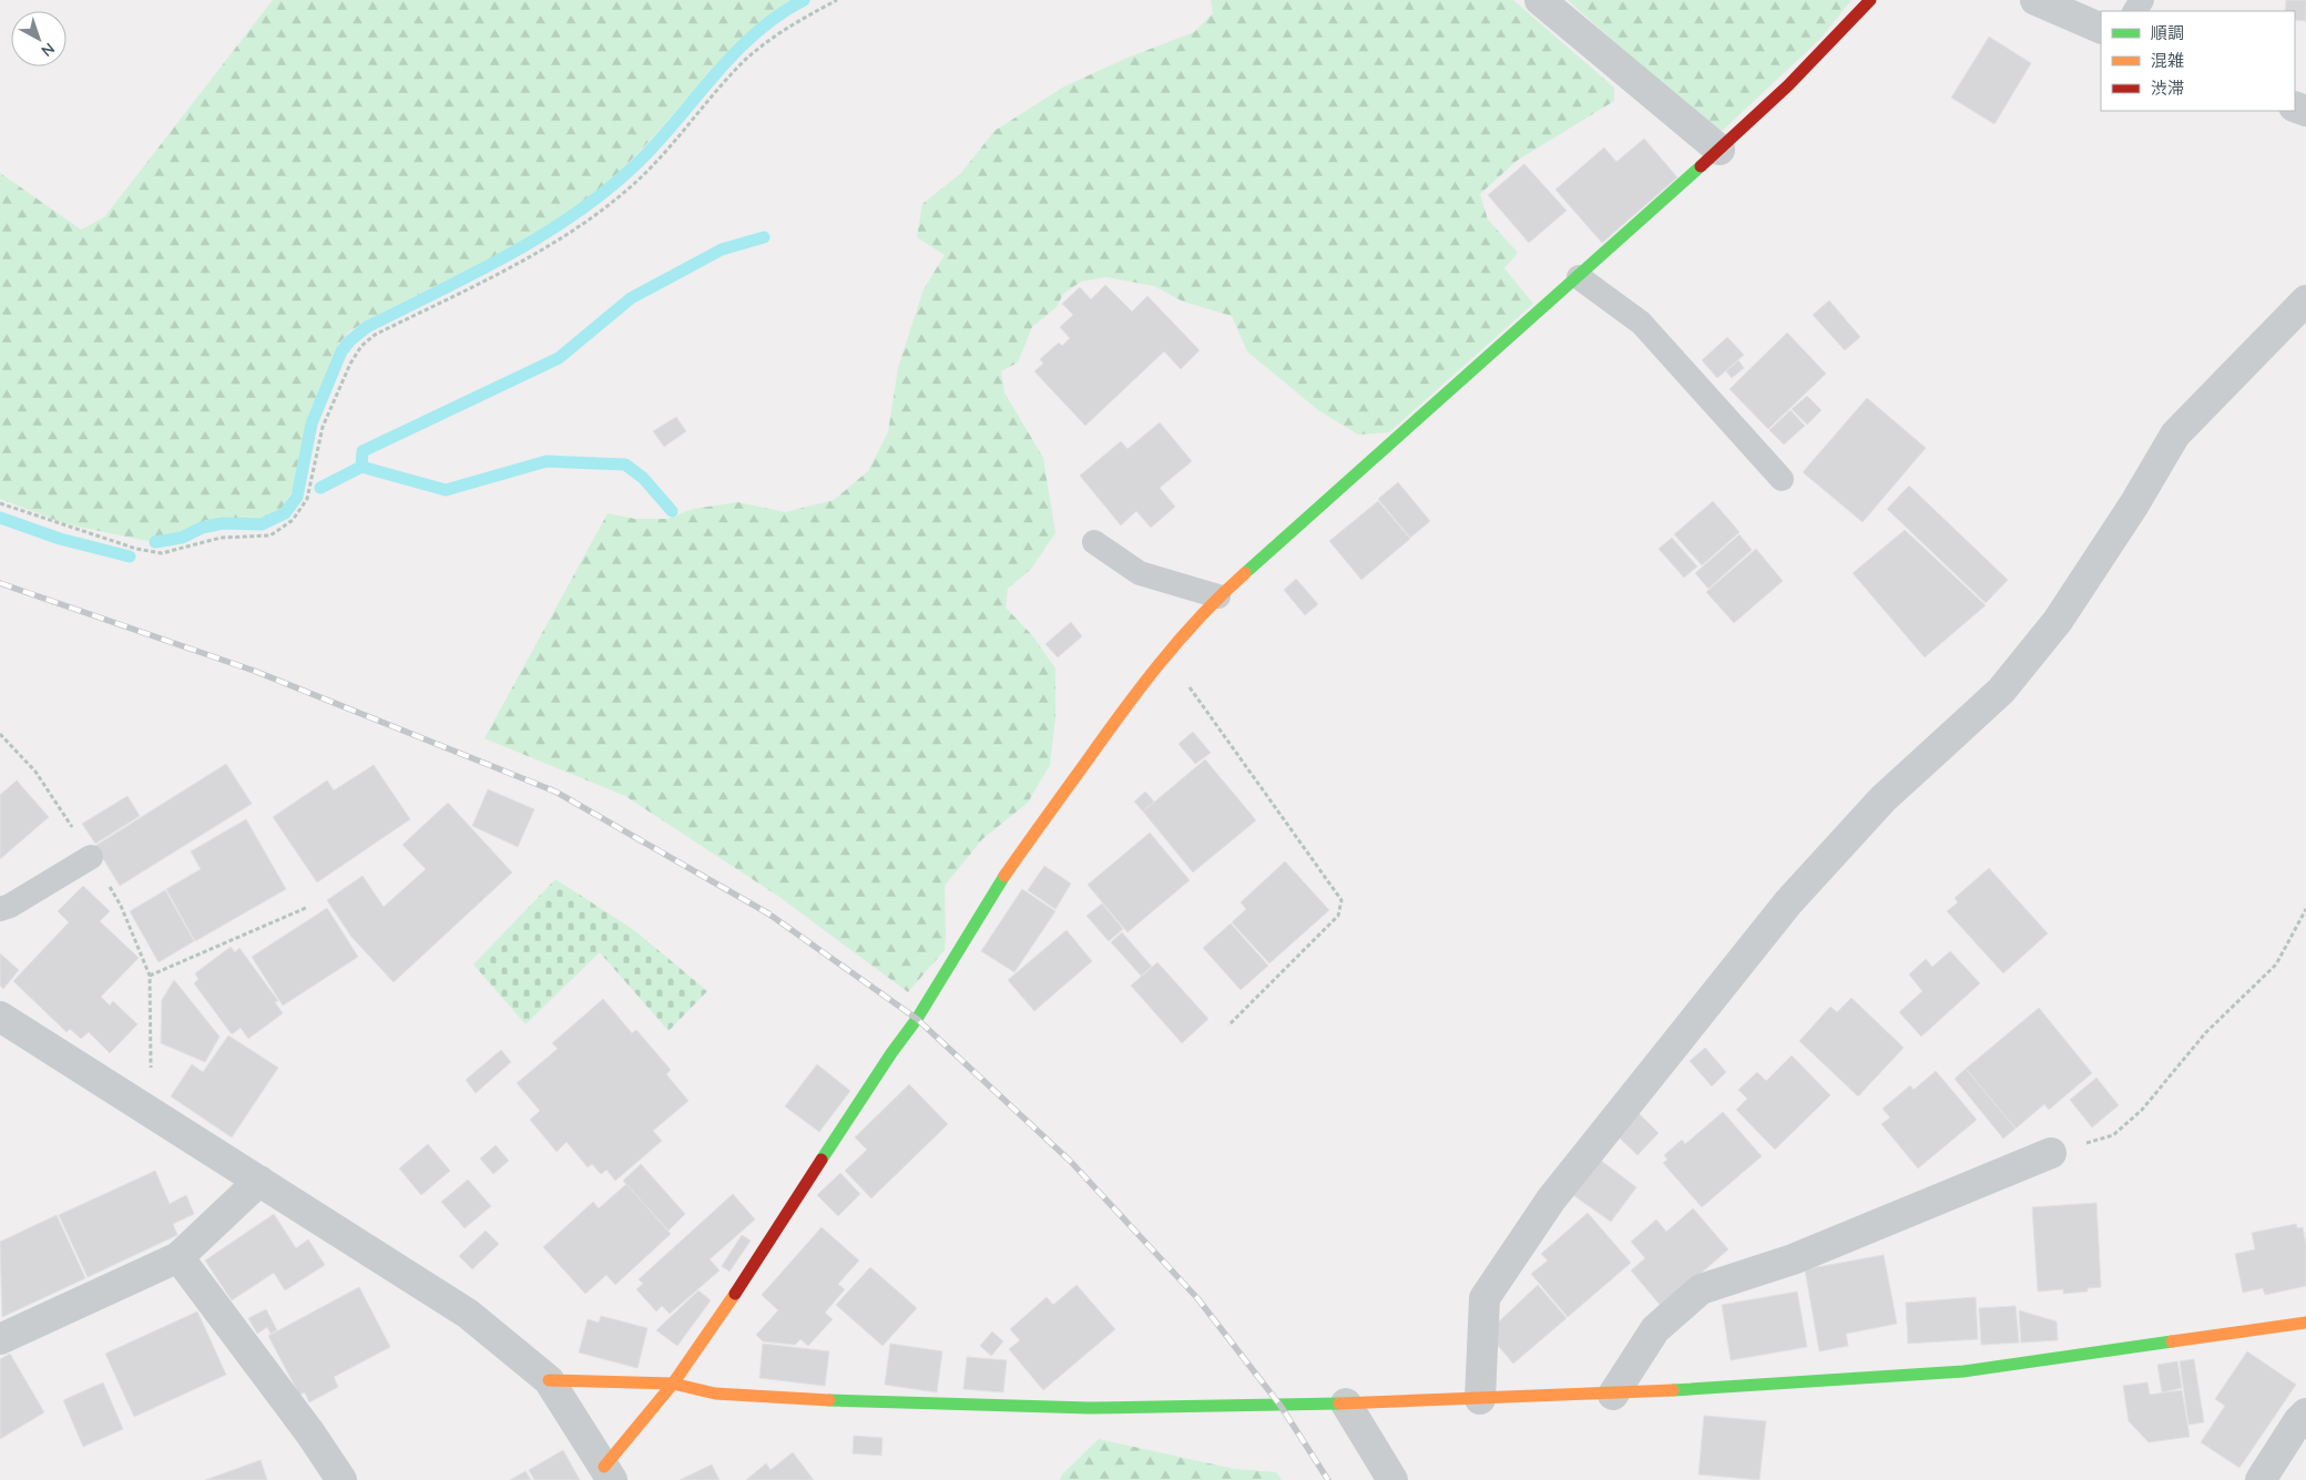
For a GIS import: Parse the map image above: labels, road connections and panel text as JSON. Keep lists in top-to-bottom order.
{
  "legend": ["順調", "混雑", "渋滞"],
  "north": "bottom right"
}
